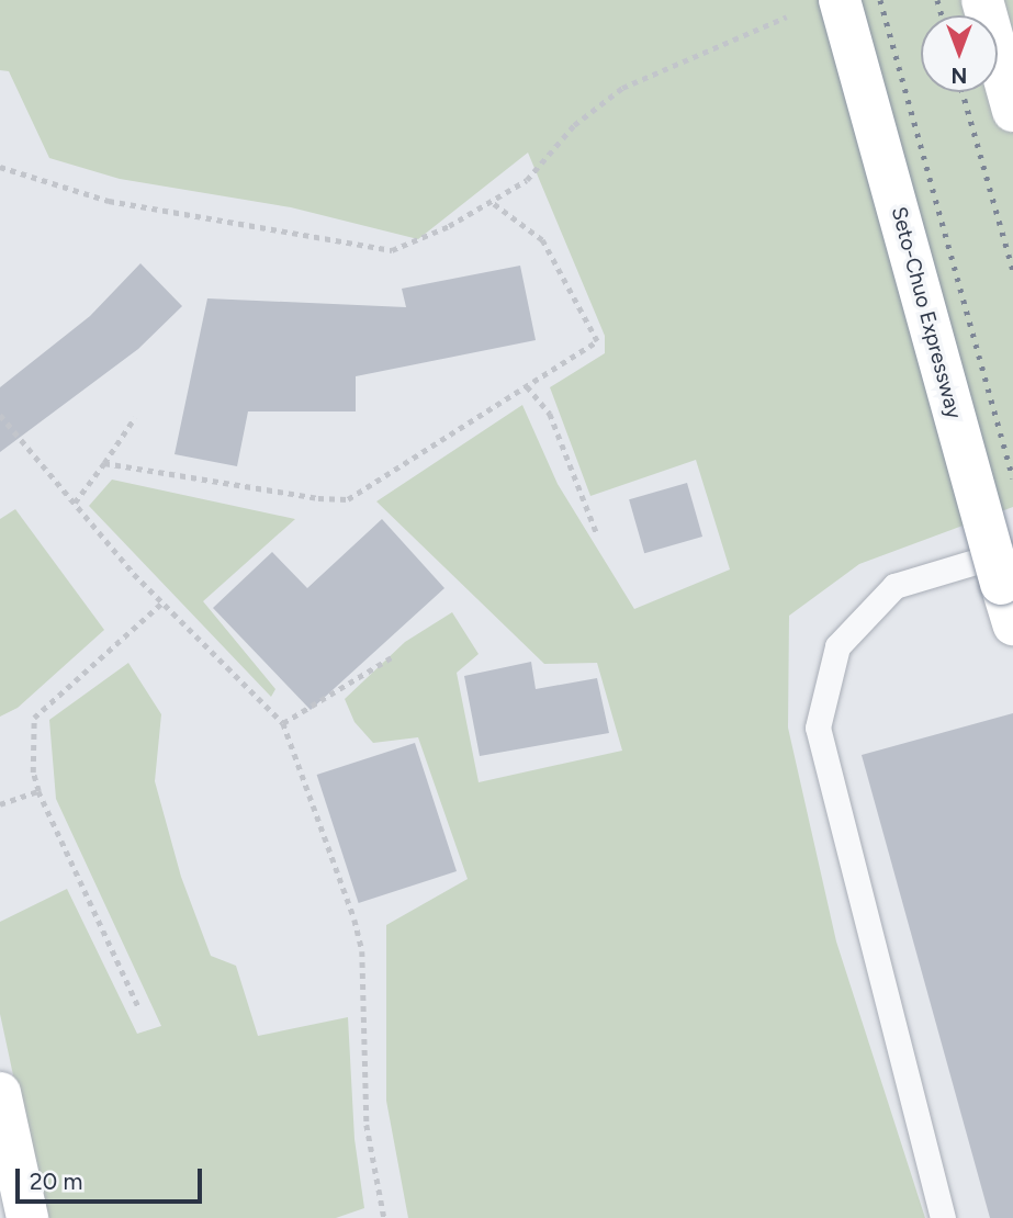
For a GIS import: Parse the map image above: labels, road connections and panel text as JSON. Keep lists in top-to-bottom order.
{
  "streets": {
    "main road": ["Seto-Chuo Expressway"]
  },
  "scale_bar": "20 m",
  "north": "bottom"
}
